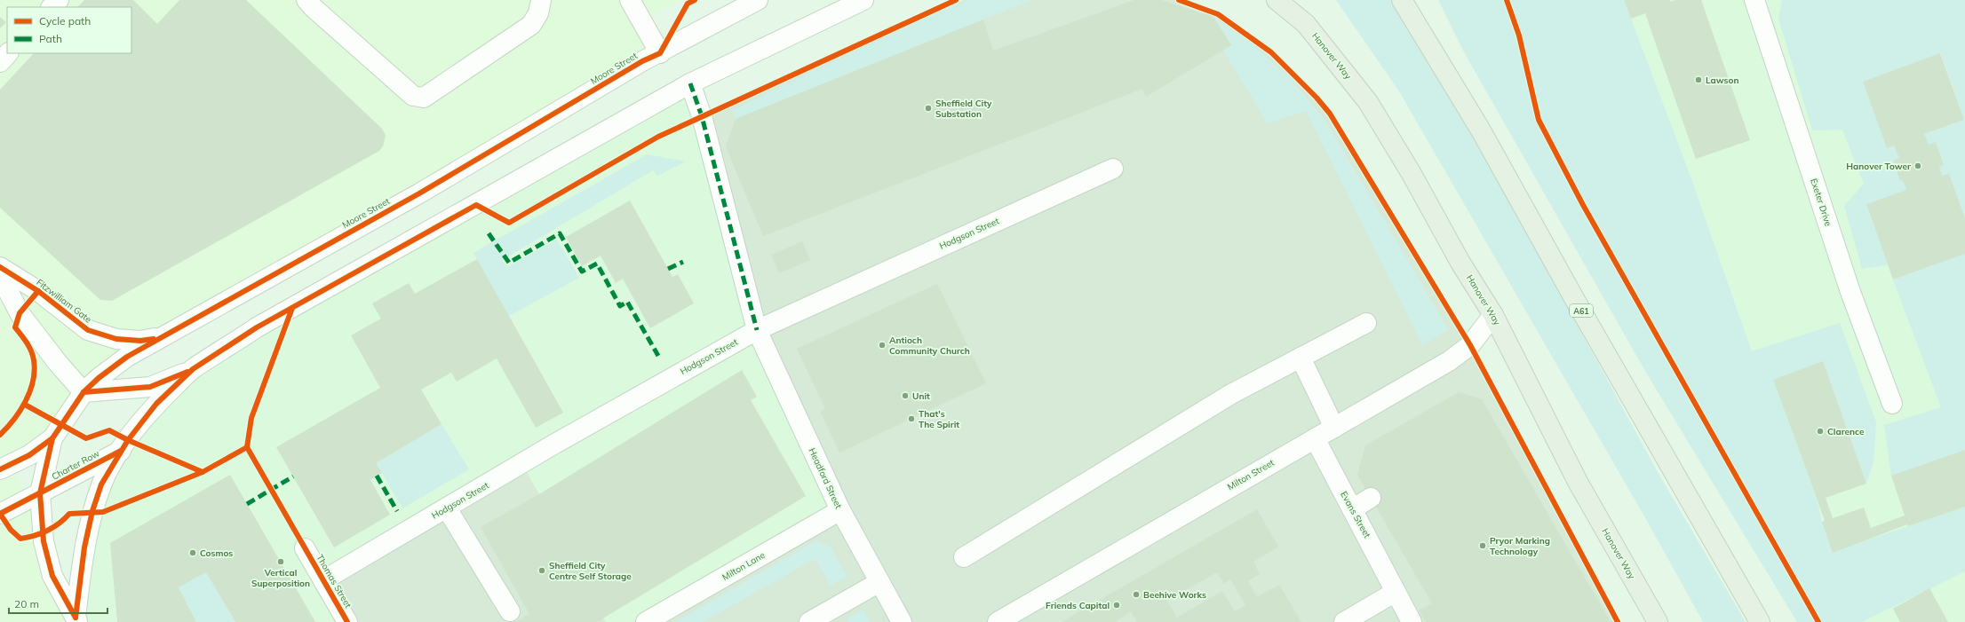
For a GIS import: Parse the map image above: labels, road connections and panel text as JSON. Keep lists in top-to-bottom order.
{
  "streets": {
    "highway": ["Hanover Way", "A61"],
    "street": [
      "Moore Street",
      "Exeter Drive",
      "Hodgson Street",
      "Fitzwilliam Gate",
      "Charter Row",
      "Milton Street",
      "Headford Street",
      "Evans Street",
      "Milton Lane",
      "Thomas Street"
    ]
  },
  "crossings": [
    ["Hanover Way", "Milton Street"],
    ["Moore Street", "Fitzwilliam Gate"],
    ["Hodgson Street", "Headford Street"],
    ["Hodgson Street", "Thomas Street"],
    ["Milton Street", "Evans Street"],
    ["Headford Street", "Milton Lane"]
  ],
  "places": [
    "Lawson",
    "Sheffield City Substation",
    "Hanover Tower",
    "Antioch Community Church",
    "Unit",
    "That's The Spirit",
    "Clarence",
    "Pryor Marking Technology",
    "Cosmos",
    "Vertical Superposition",
    "Sheffield City Centre Self Storage",
    "Beehive Works",
    "Friends Capital"
  ],
  "legend": ["Cycle path", "Path"],
  "scale_bar": "20 m"
}
